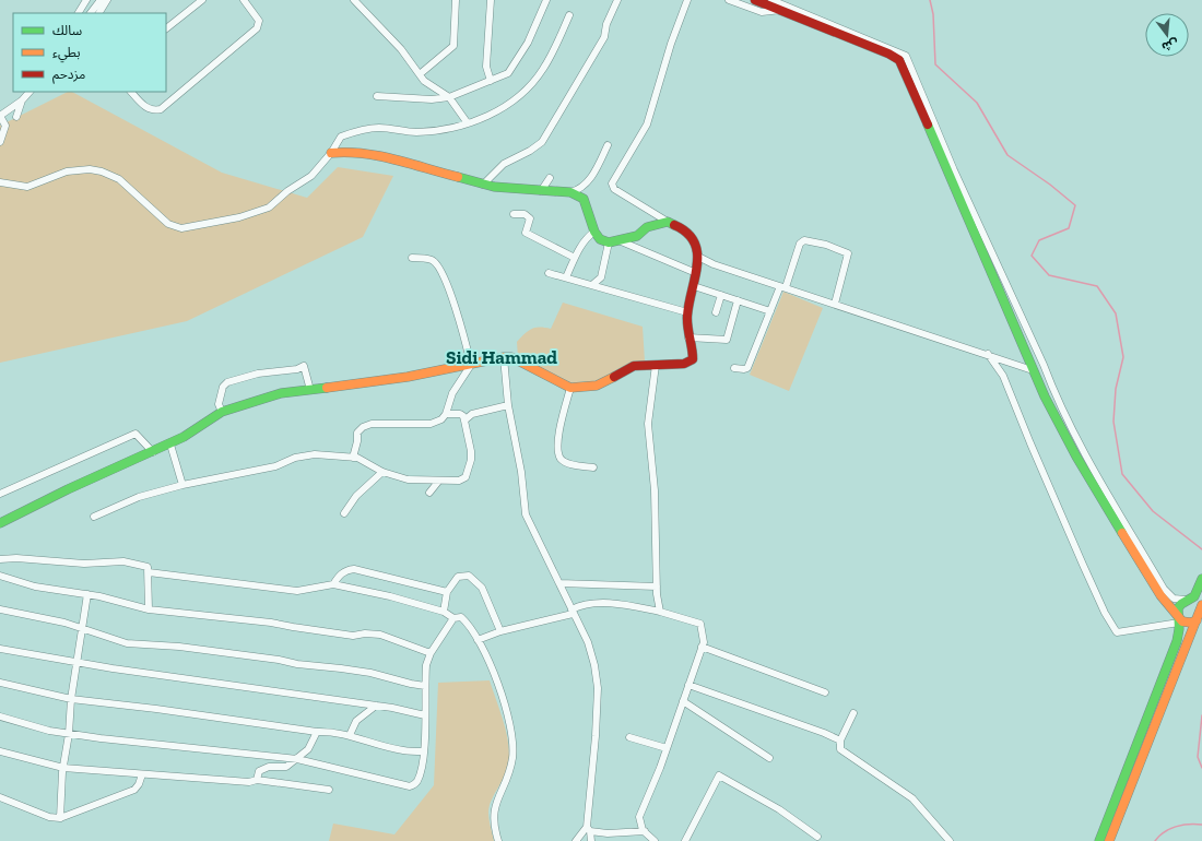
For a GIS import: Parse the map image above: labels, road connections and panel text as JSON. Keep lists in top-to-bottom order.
{
  "districts": ["Sidi Hammad"],
  "legend": ["سالك", "بطيء", "مزدحم"],
  "north": "bottom"
}
